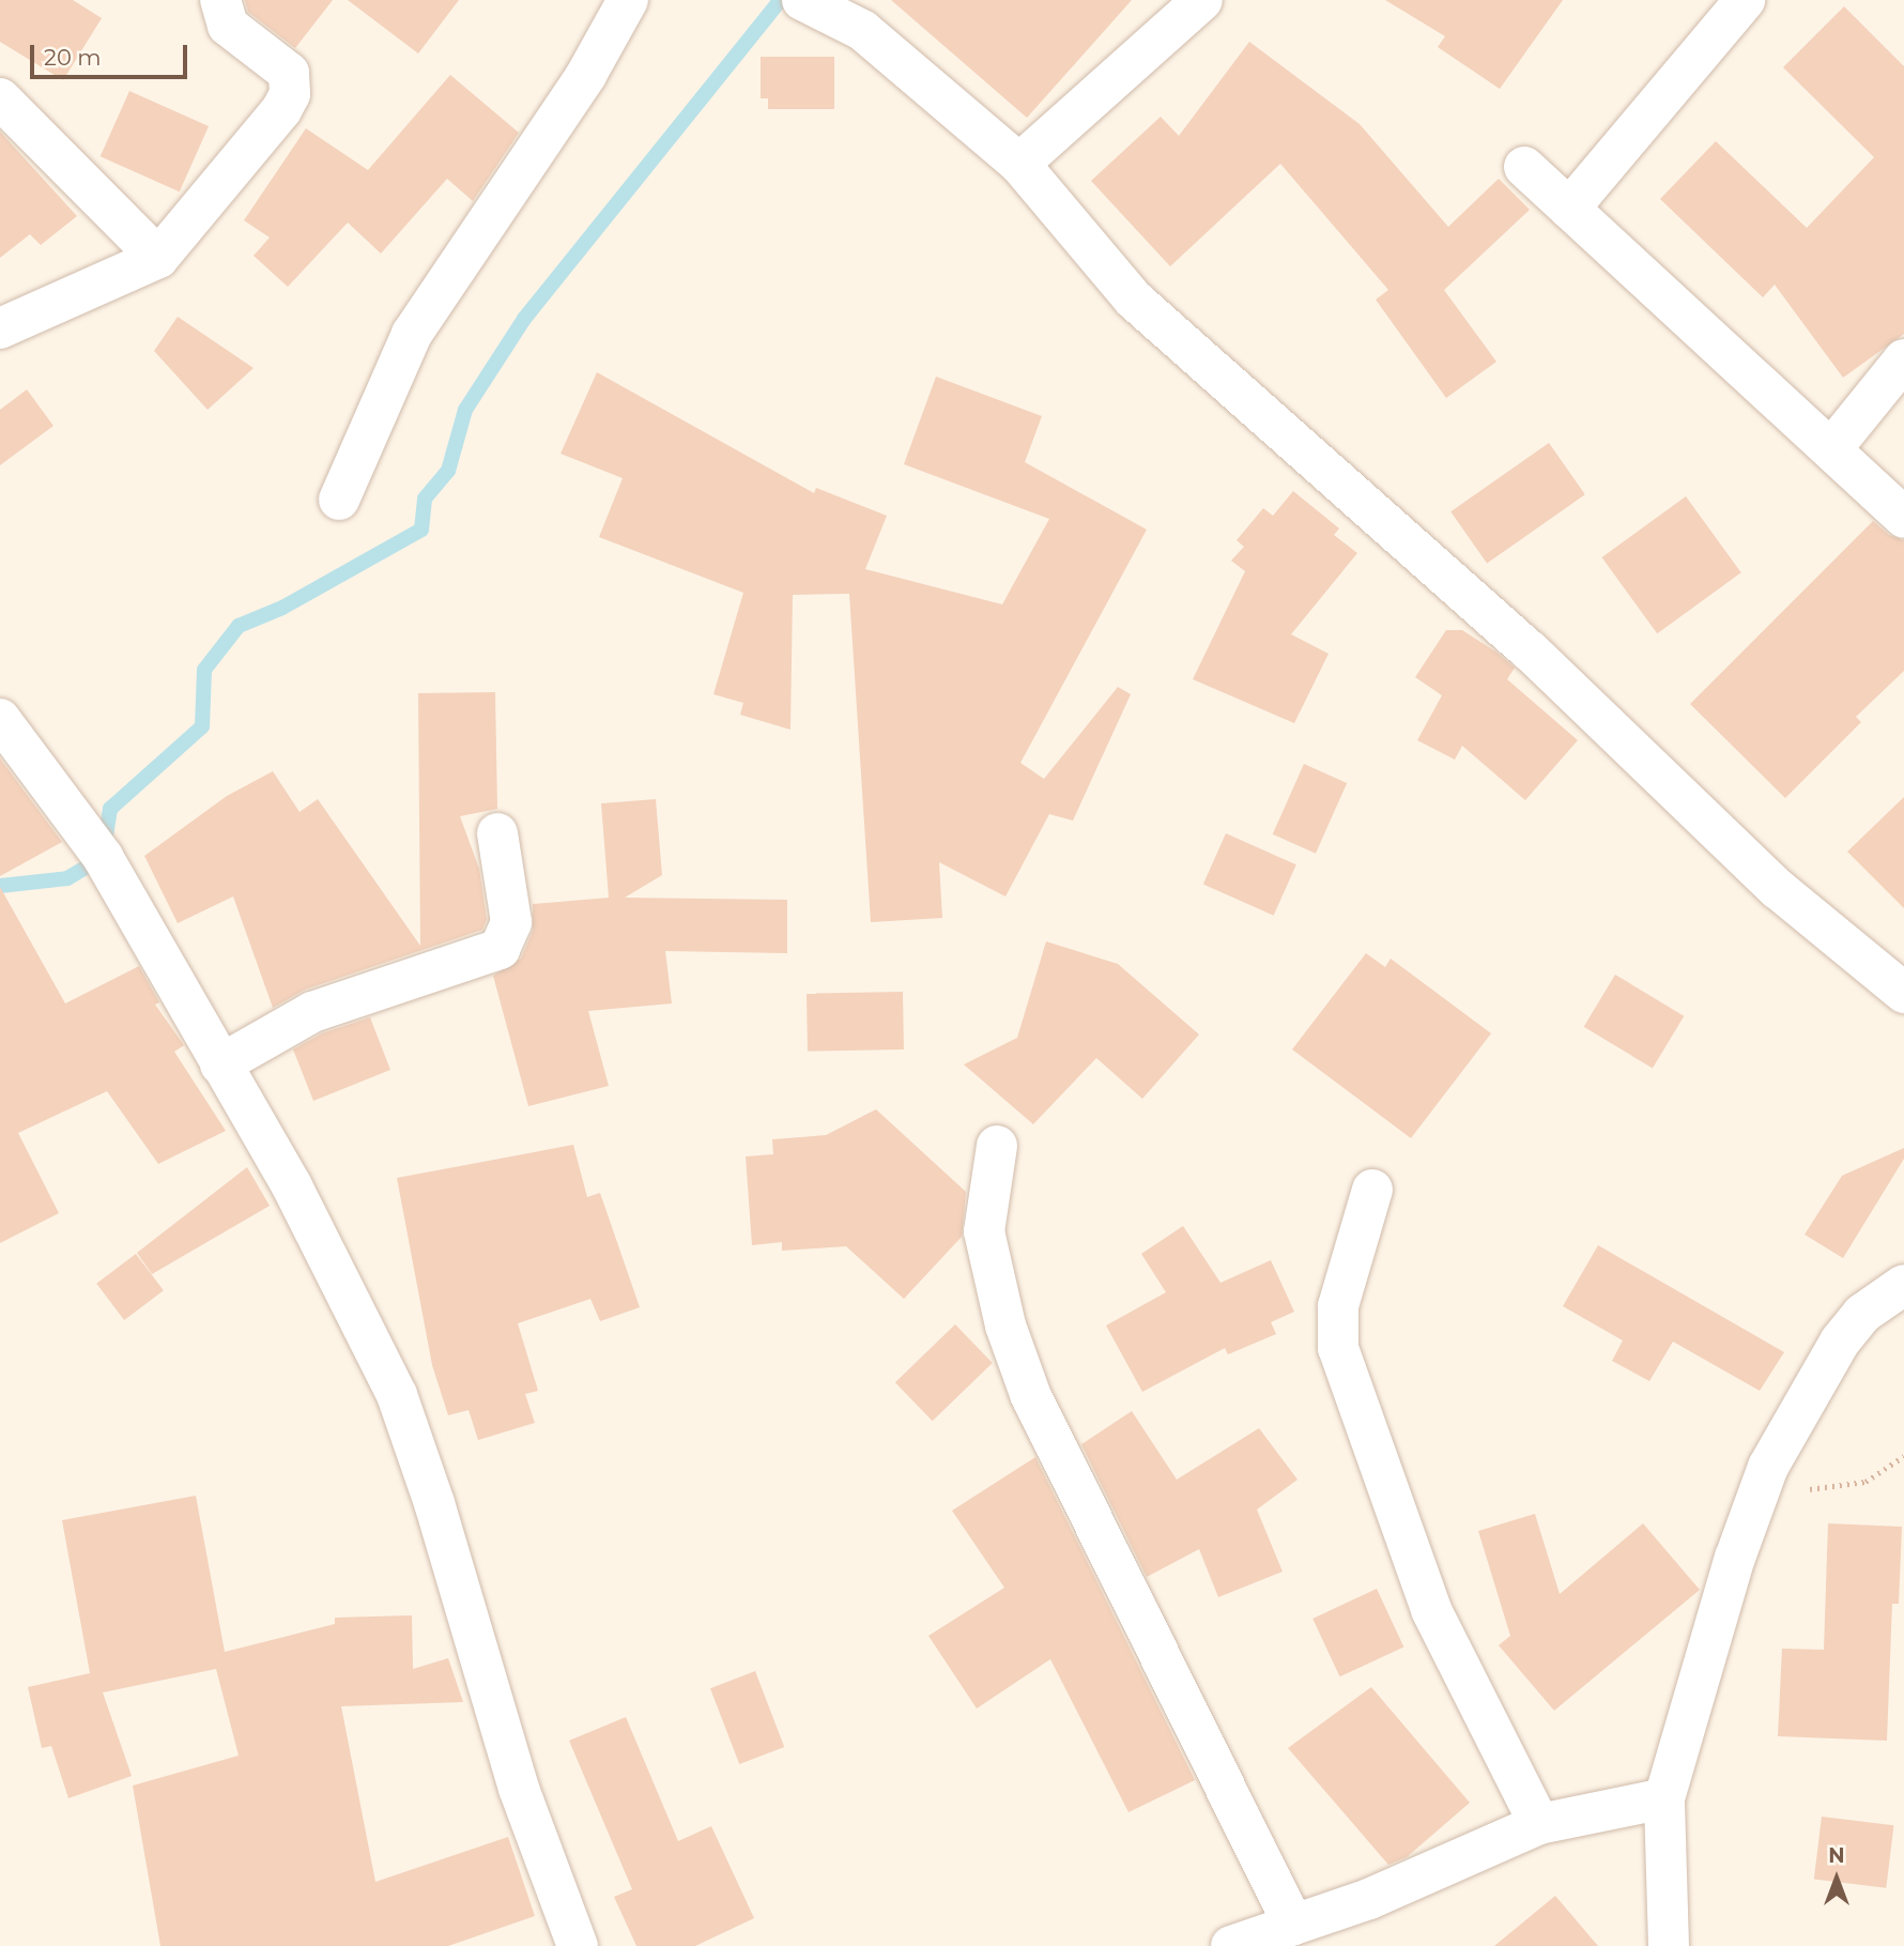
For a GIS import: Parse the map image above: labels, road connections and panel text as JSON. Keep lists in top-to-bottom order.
{
  "scale_bar": "20 m",
  "north": "top"
}
